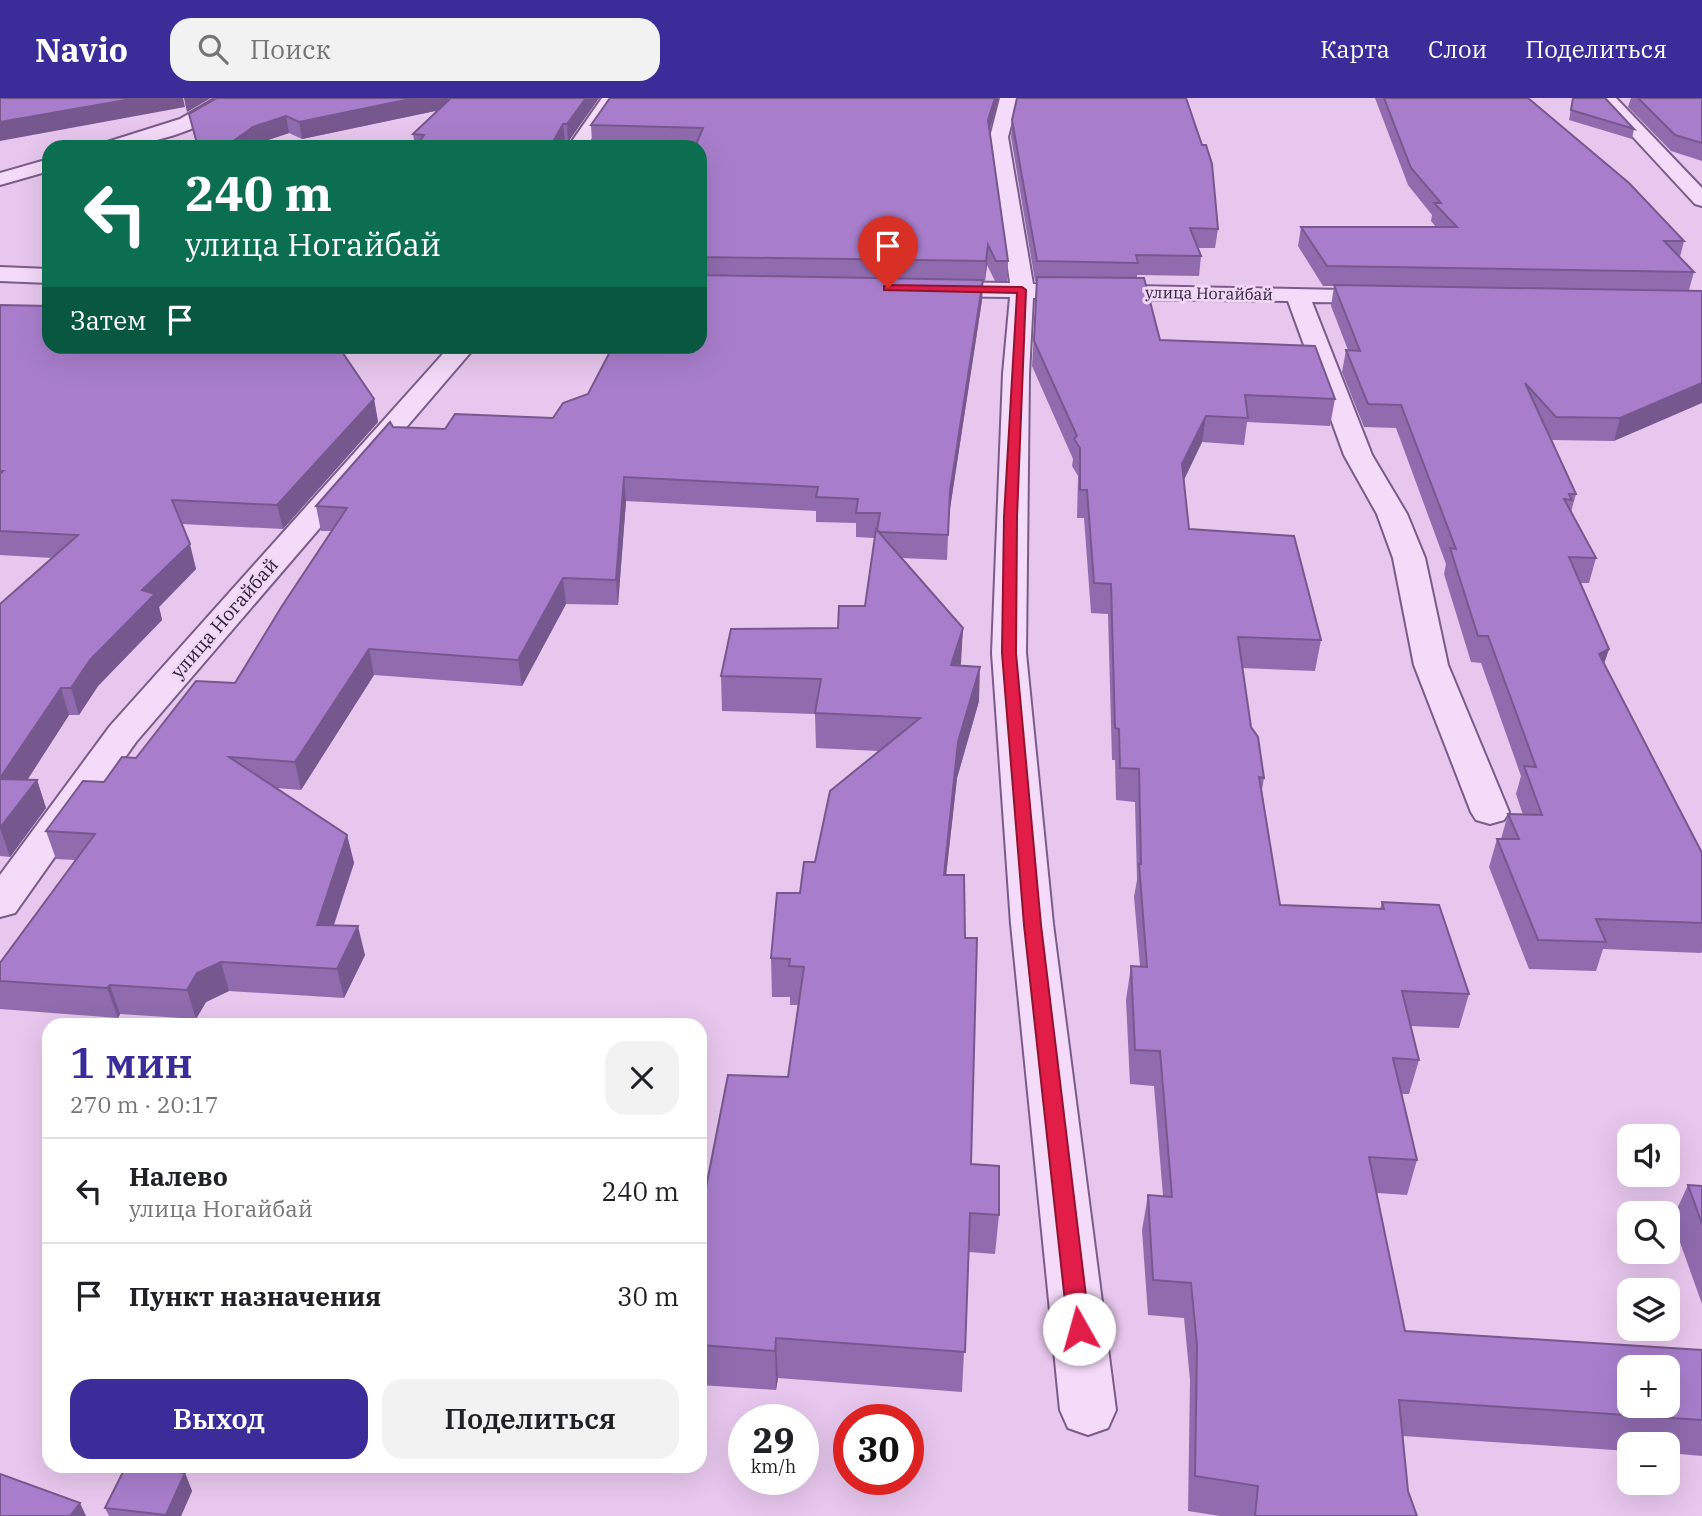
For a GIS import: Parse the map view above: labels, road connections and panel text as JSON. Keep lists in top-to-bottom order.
{
  "streets": {
    "street": ["улица Ногайбай"]
  },
  "page": {
    "header": "Navio",
    "search": "Поиск",
    "nav": ["Карта", "Слои", "Поделиться"],
    "turn": ["240 m", "улица Ногайбай"],
    "then": "Затем",
    "heading": ["1 мин", "270 m · 20:17"],
    "map_buttons": ["+", "−"],
    "list": [
      {
        "name": "Налево",
        "note": "улица Ногайбай",
        "value": "240 m"
      },
      {
        "name": "Пункт назначения",
        "value": "30 m"
      }
    ],
    "buttons": ["Выход", "Поделиться"],
    "speed": "29 km/h",
    "limit": "30"
  }
}
